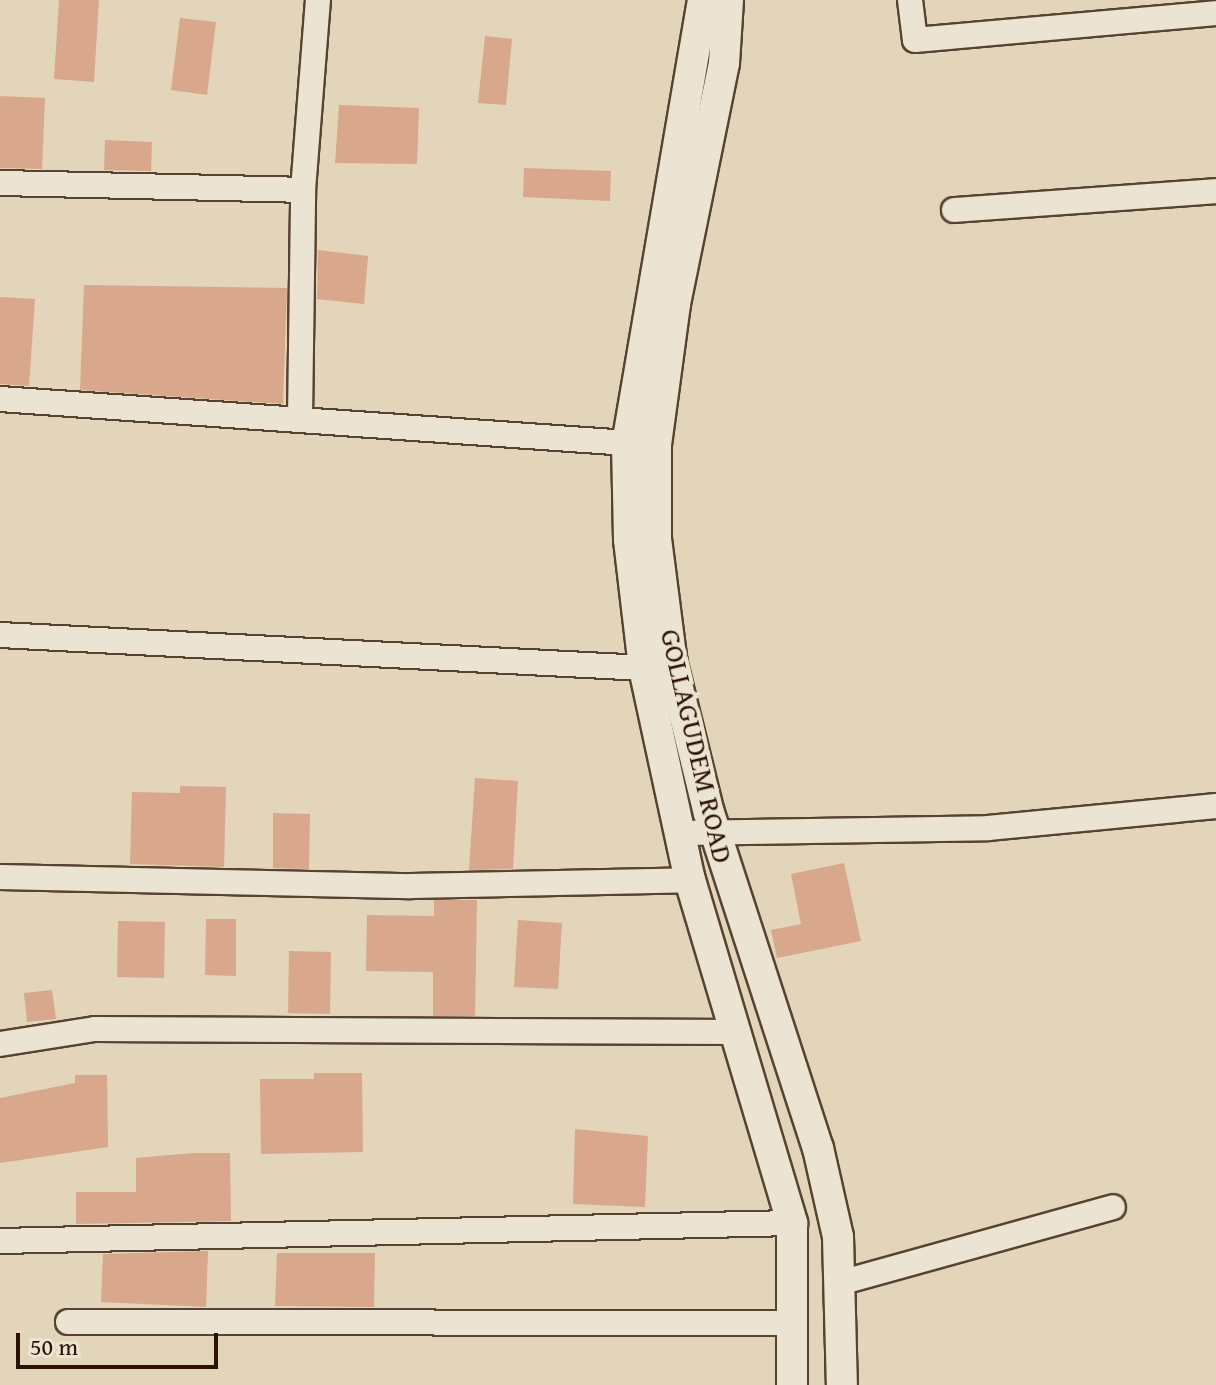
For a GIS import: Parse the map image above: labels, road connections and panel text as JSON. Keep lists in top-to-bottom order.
{
  "streets": {
    "street": ["GOLLAGUDEM ROAD"]
  },
  "scale_bar": "50 m"
}
